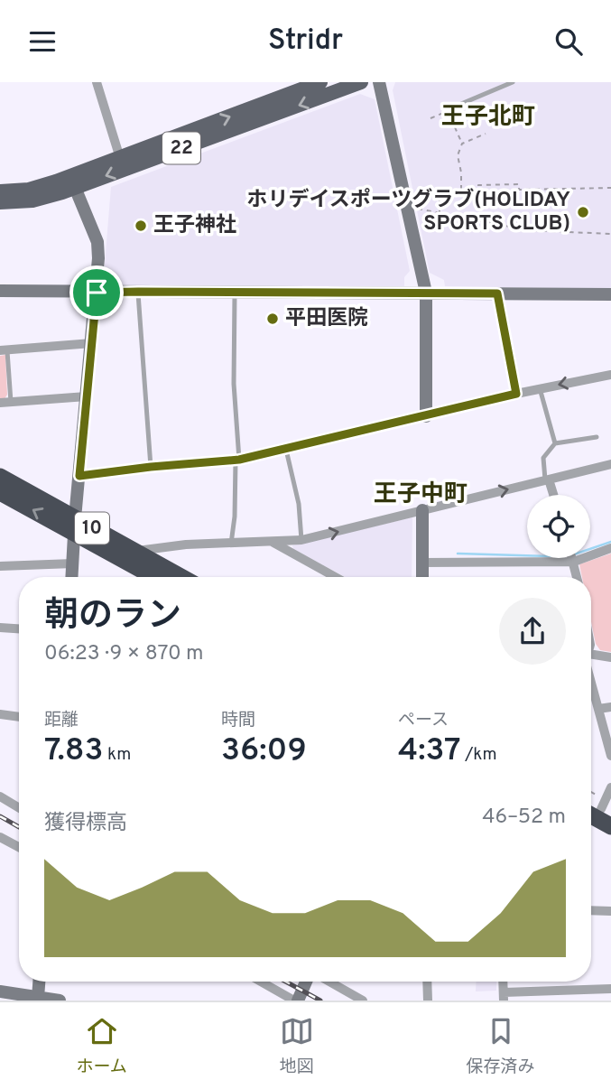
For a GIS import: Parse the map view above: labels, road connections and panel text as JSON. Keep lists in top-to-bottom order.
{
  "streets": {
    "highway": ["10"],
    "main road": ["22"]
  },
  "districts": ["王子北町", "王子中町"],
  "places": ["ホリデイスポーツグラブ(HOLIDAY SPORTS CLUB)", "王子神社", "平田医院"],
  "page": {
    "header": "Stridr",
    "heading": ["朝のラン", "06:23 · 9 × 870 m"],
    "stats": [
      ["距離", "7.83 km"],
      ["時間", "36:09"],
      ["ペース", "4:37 /km"]
    ],
    "chart": ["獲得標高", "46–52 m"],
    "tabs": ["ホーム", "地図", "保存済み"]
  }
}
